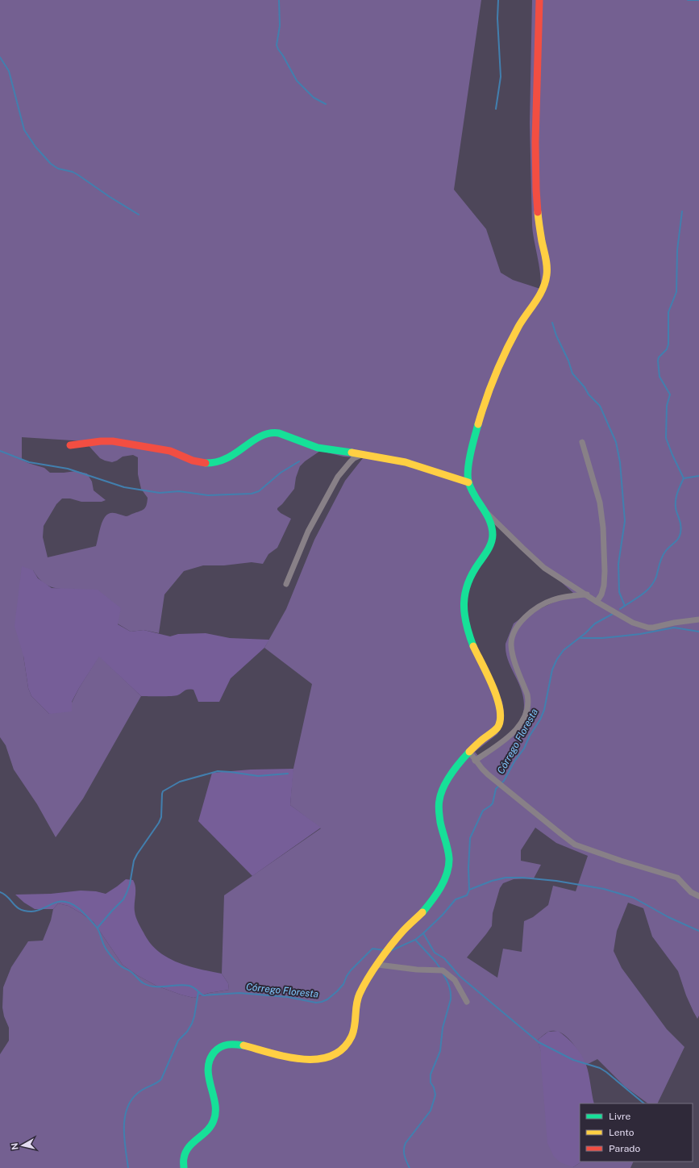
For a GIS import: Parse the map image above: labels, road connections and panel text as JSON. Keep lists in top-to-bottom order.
{
  "water": ["Córrego Floresta"],
  "legend": ["Livre", "Lento", "Parado"],
  "north": "left"
}
